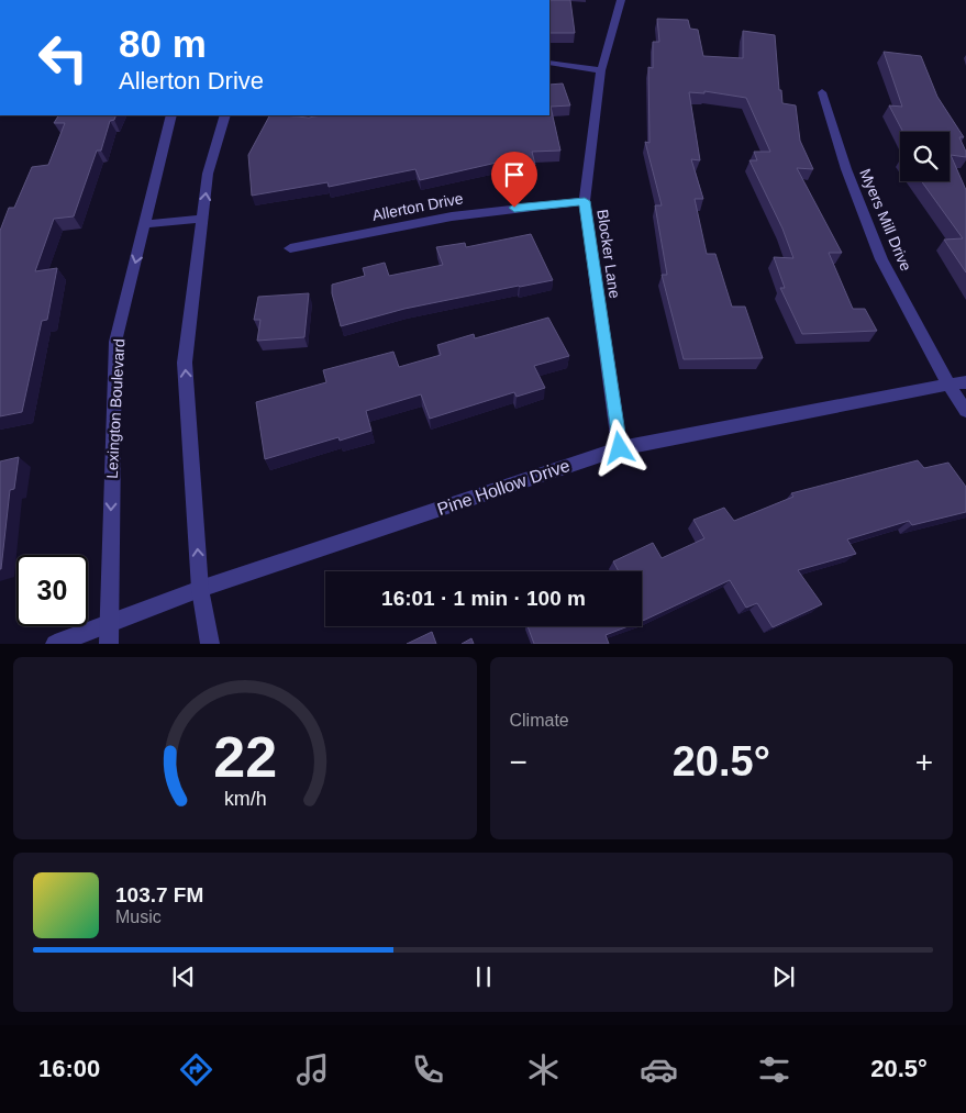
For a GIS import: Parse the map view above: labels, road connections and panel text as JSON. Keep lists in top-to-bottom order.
{
  "streets": {
    "street": [
      "Allerton Drive",
      "Myers Mill Drive",
      "Blocker Lane",
      "Lexington Boulevard",
      "Pine Hollow Drive"
    ]
  },
  "crossings": [
    ["Allerton Drive", "Blocker Lane"],
    ["Myers Mill Drive", "Pine Hollow Drive"],
    ["Blocker Lane", "Pine Hollow Drive"],
    ["Lexington Boulevard", "Pine Hollow Drive"]
  ],
  "page": {
    "turn": ["80 m", "Allerton Drive"],
    "limit": "30",
    "trip": "16:01 · 1 min · 100 m",
    "tile": "Climate",
    "heat": ["−", "20.5°", "+"],
    "song": ["103.7 FM", "Music"],
    "tabs": ["16:00", "20.5°"],
    "gauge": ["22", "km/h"]
  }
}
